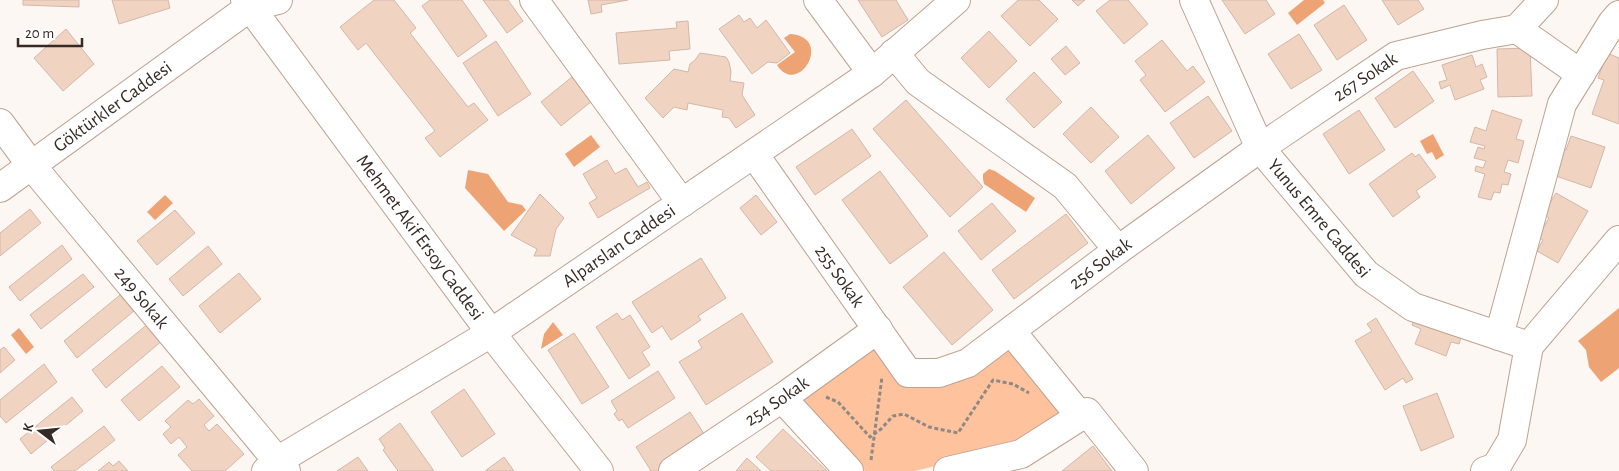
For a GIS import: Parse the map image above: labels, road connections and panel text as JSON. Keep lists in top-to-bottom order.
{
  "streets": {
    "street": [
      "267 Sokak",
      "Göktürkler Caddesi",
      "Yunus Emre Caddesi",
      "Mehmet Akif Ersoy Caddesi",
      "Alparslan Caddesi",
      "256 Sokak",
      "255 Sokak",
      "249 Sokak",
      "254 Sokak"
    ]
  },
  "crossings": [
    ["267 Sokak", "Yunus Emre Caddesi"],
    ["267 Sokak", "256 Sokak"],
    ["Göktürkler Caddesi", "Mehmet Akif Ersoy Caddesi"],
    ["Göktürkler Caddesi", "249 Sokak"],
    ["Yunus Emre Caddesi", "256 Sokak"],
    ["Mehmet Akif Ersoy Caddesi", "Alparslan Caddesi"],
    ["Alparslan Caddesi", "255 Sokak"],
    ["Alparslan Caddesi", "249 Sokak"],
    ["256 Sokak", "255 Sokak"],
    ["255 Sokak", "254 Sokak"]
  ],
  "scale_bar": "20 m",
  "north": "left"
}
